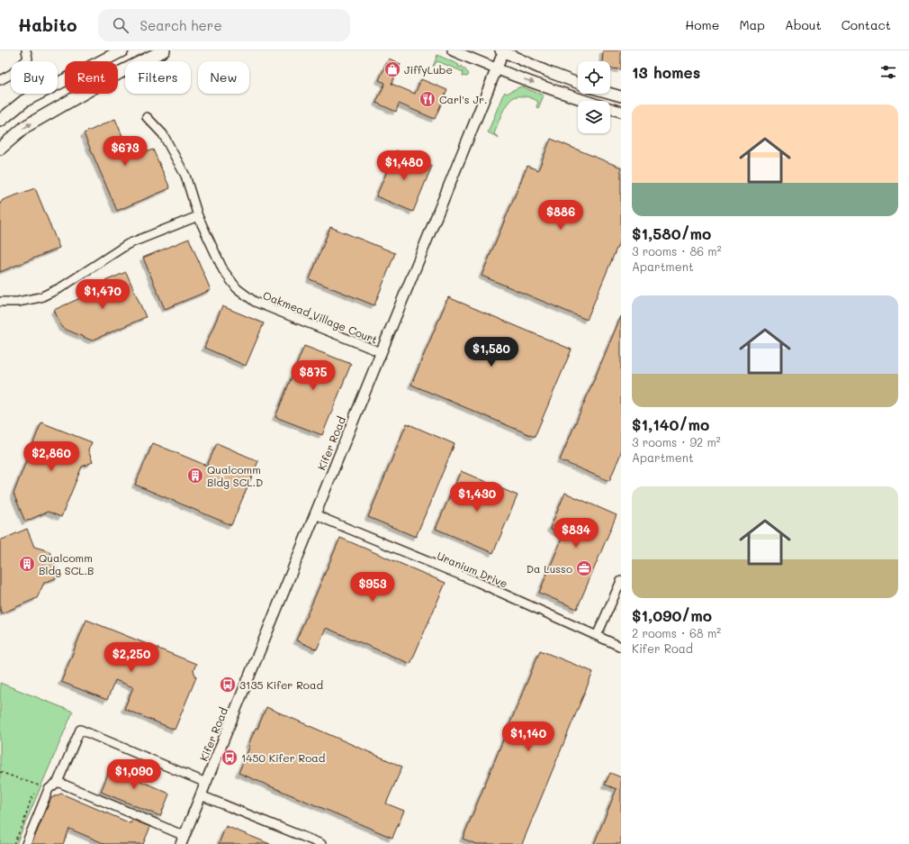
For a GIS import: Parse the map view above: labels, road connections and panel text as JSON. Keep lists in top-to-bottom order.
{
  "streets": {
    "main road": ["Kifer Road"],
    "street": ["Oakmead Village Court", "Uranium Drive"]
  },
  "crossings": [
    ["Oakmead Village Court", "Kifer Road"],
    ["Kifer Road", "Uranium Drive"]
  ],
  "places": {
    "shop": ["JiffyLube"],
    "restaurant": ["Carl's Jr."],
    "building": ["Qualcomm Bldg SCL.D", "Qualcomm Bldg SCL.B"],
    "office": ["Da Lusso"],
    "bus stop": ["3135 Kifer Road", "1450 Kifer Road"]
  },
  "page": {
    "header": "Habito",
    "search": "Search here",
    "nav": [
      "Home",
      "Map",
      "About",
      "Contact"
    ],
    "heading": "13 homes",
    "chip": [
      "Buy",
      "Rent",
      "Filters",
      "New"
    ],
    "list": [
      {
        "name": "$1,580/mo",
        "note": "3 rooms · 86 m² · Apartment"
      },
      {
        "name": "$1,140/mo",
        "note": "3 rooms · 92 m² · Apartment"
      },
      {
        "name": "$1,090/mo",
        "note": "2 rooms · 68 m² · Kifer Road"
      }
    ],
    "price": [
      "$673",
      "$1,480",
      "$886",
      "$1,470",
      "$1,580",
      "$875",
      "$2,860",
      "$1,430",
      "$834",
      "$953",
      "$2,250",
      "$1,140",
      "$1,090"
    ]
  }
}
